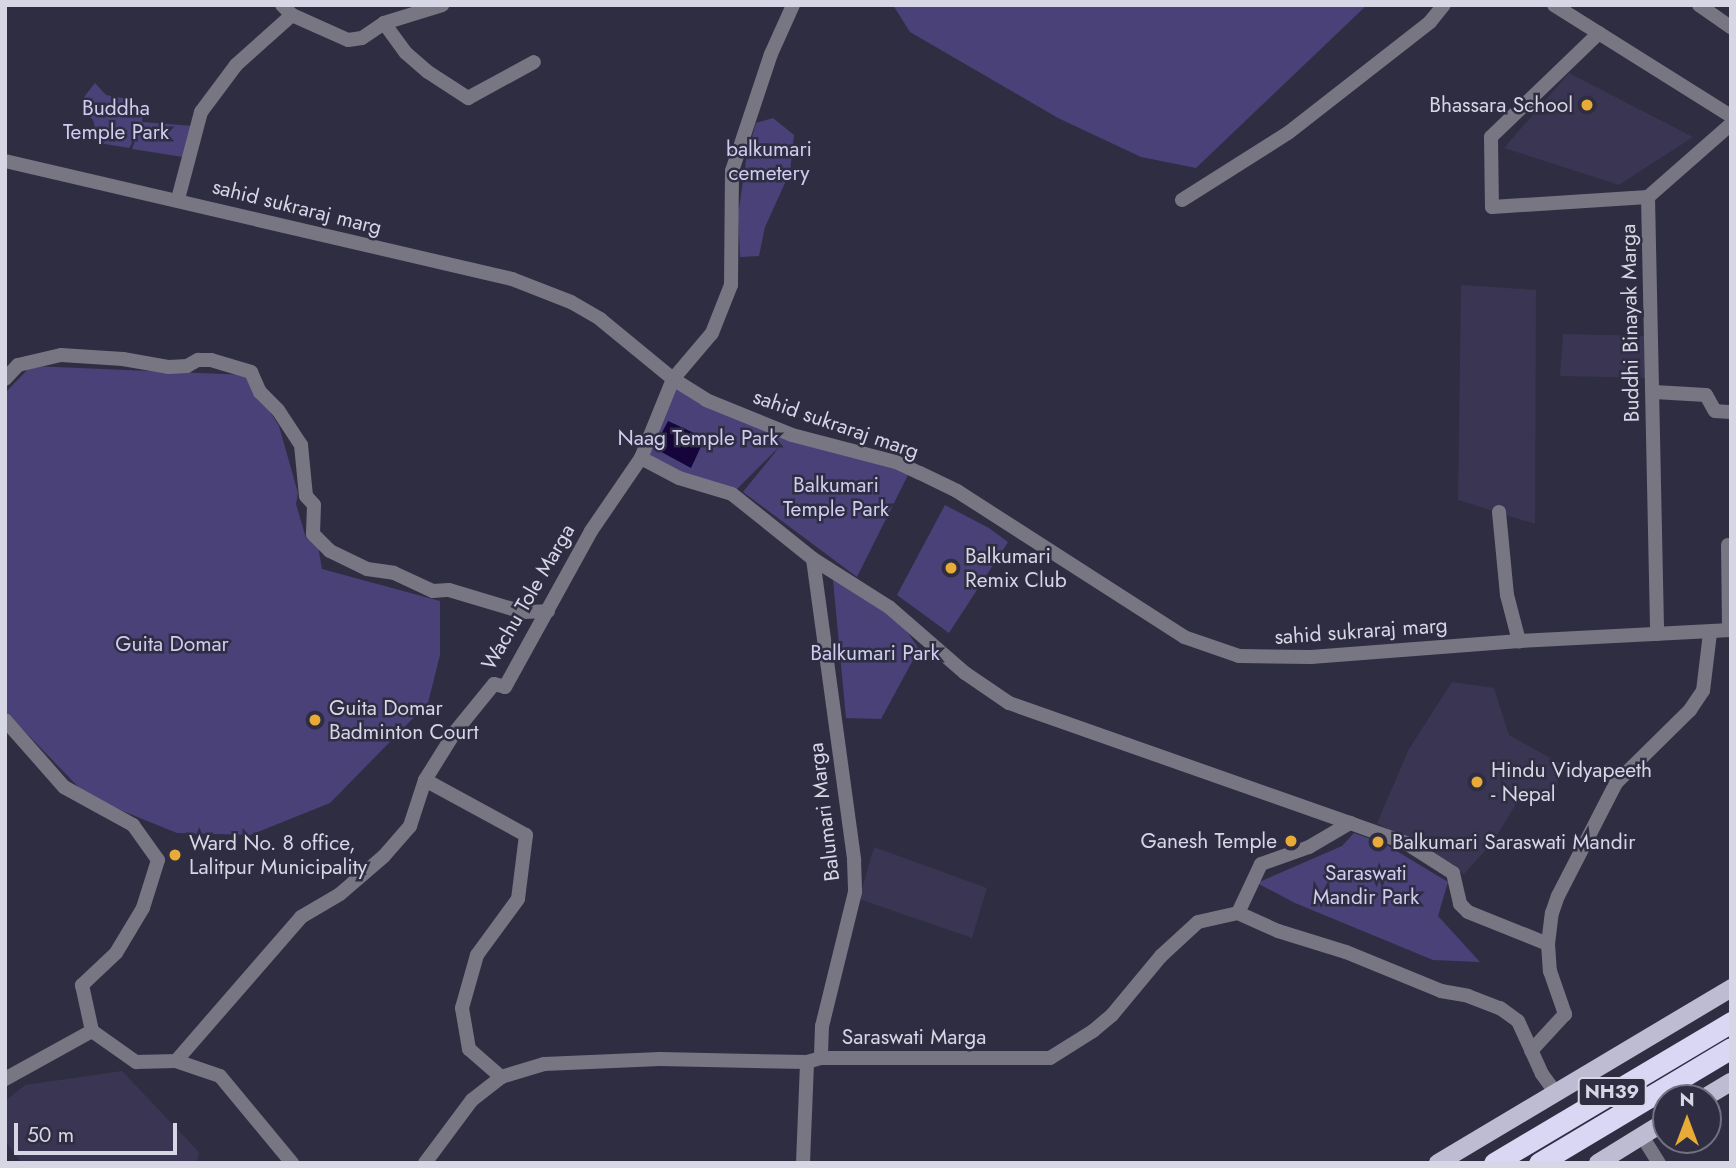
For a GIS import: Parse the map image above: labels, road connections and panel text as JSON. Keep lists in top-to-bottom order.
{
  "streets": {
    "highway": ["NH39"],
    "street": [
      "sahid sukraraj marg",
      "Buddhi Binayak Marga",
      "Wachu Tole Marga",
      "Balumari Marga",
      "Saraswati Marga"
    ]
  },
  "crossings": [
    ["sahid sukraraj marg", "Buddhi Binayak Marga"],
    ["sahid sukraraj marg", "Wachu Tole Marga"],
    ["Balumari Marga", "Saraswati Marga"]
  ],
  "parks": [
    "Buddha Temple Park",
    "balkumari cemetery",
    "Naag Temple Park",
    "Balkumari Temple Park",
    "Guita Domar",
    "Balkumari Park",
    "Saraswati Mandir Park"
  ],
  "places": [
    "Bhassara School",
    "Balkumari Remix Club",
    "Guita Domar Badminton Court",
    "Hindu Vidyapeeth - Nepal",
    "Ganesh Temple",
    "Balkumari Saraswati Mandir",
    "Ward No. 8 office, Lalitpur Municipality"
  ],
  "scale_bar": "50 m",
  "north": "top"
}
